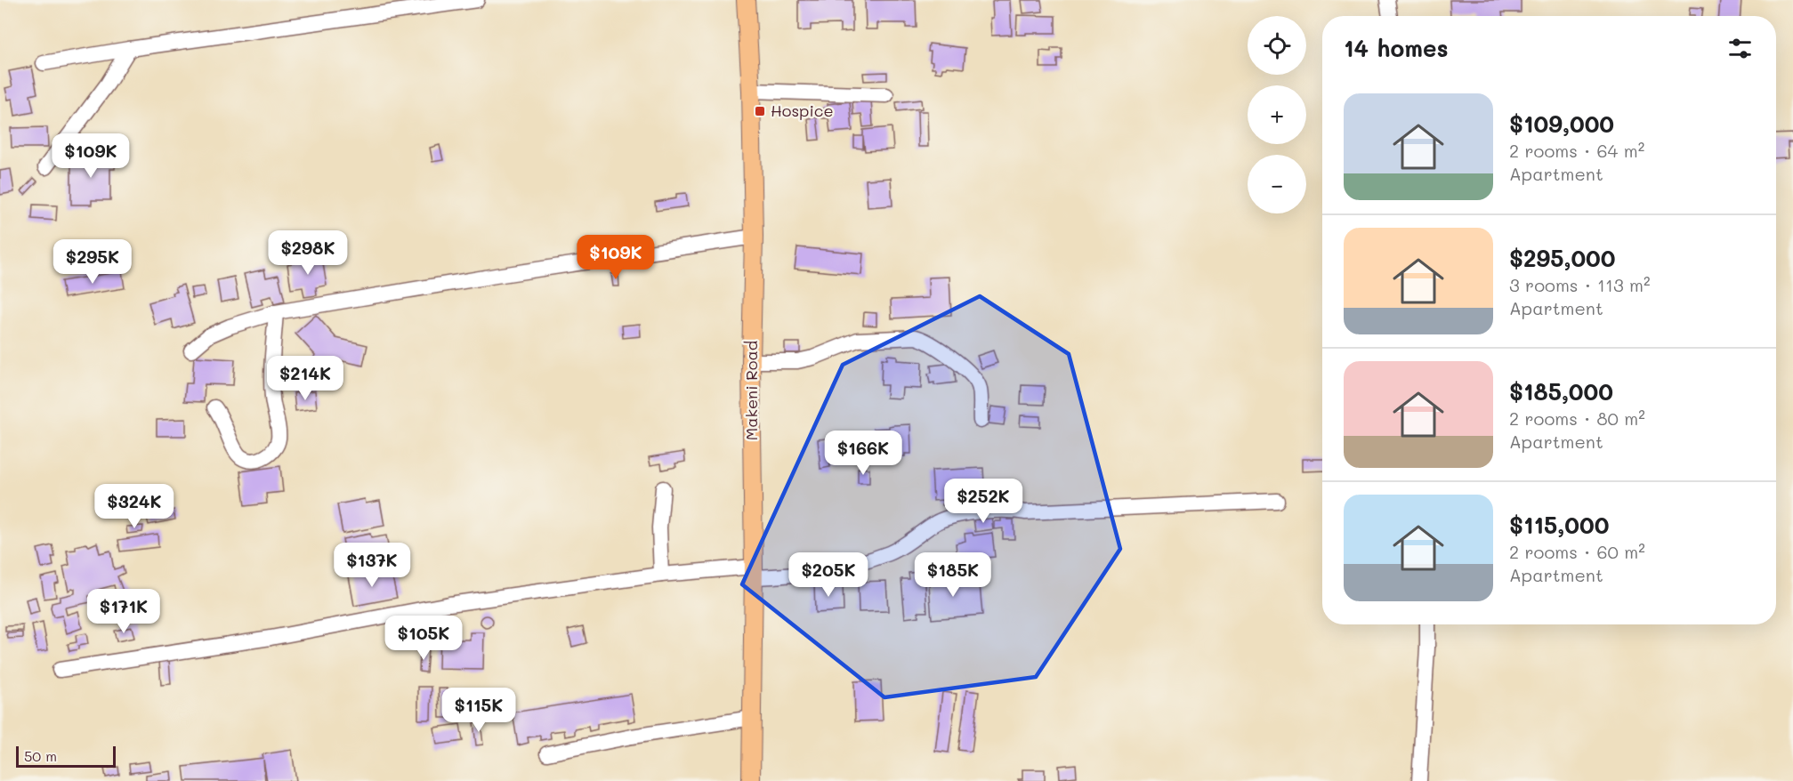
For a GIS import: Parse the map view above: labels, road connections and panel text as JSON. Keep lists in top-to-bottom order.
{
  "streets": {
    "main road": ["Makeni Road"]
  },
  "places": {
    "transit": ["Hospice"]
  },
  "scale_bar": "50 m",
  "page": {
    "map_buttons": ["+", "−"],
    "heading": "14 homes",
    "list": [
      {
        "name": "$109,000",
        "note": "2 rooms · 64 m² · Apartment"
      },
      {
        "name": "$295,000",
        "note": "3 rooms · 113 m² · Apartment"
      },
      {
        "name": "$185,000",
        "note": "2 rooms · 80 m² · Apartment"
      },
      {
        "name": "$115,000",
        "note": "2 rooms · 60 m² · Apartment"
      }
    ],
    "price": [
      "$109K",
      "$298K",
      "$109K",
      "$295K",
      "$214K",
      "$166K",
      "$252K",
      "$324K",
      "$137K",
      "$205K",
      "$185K",
      "$171K",
      "$105K",
      "$115K"
    ],
    "scale": "50 m"
  }
}
